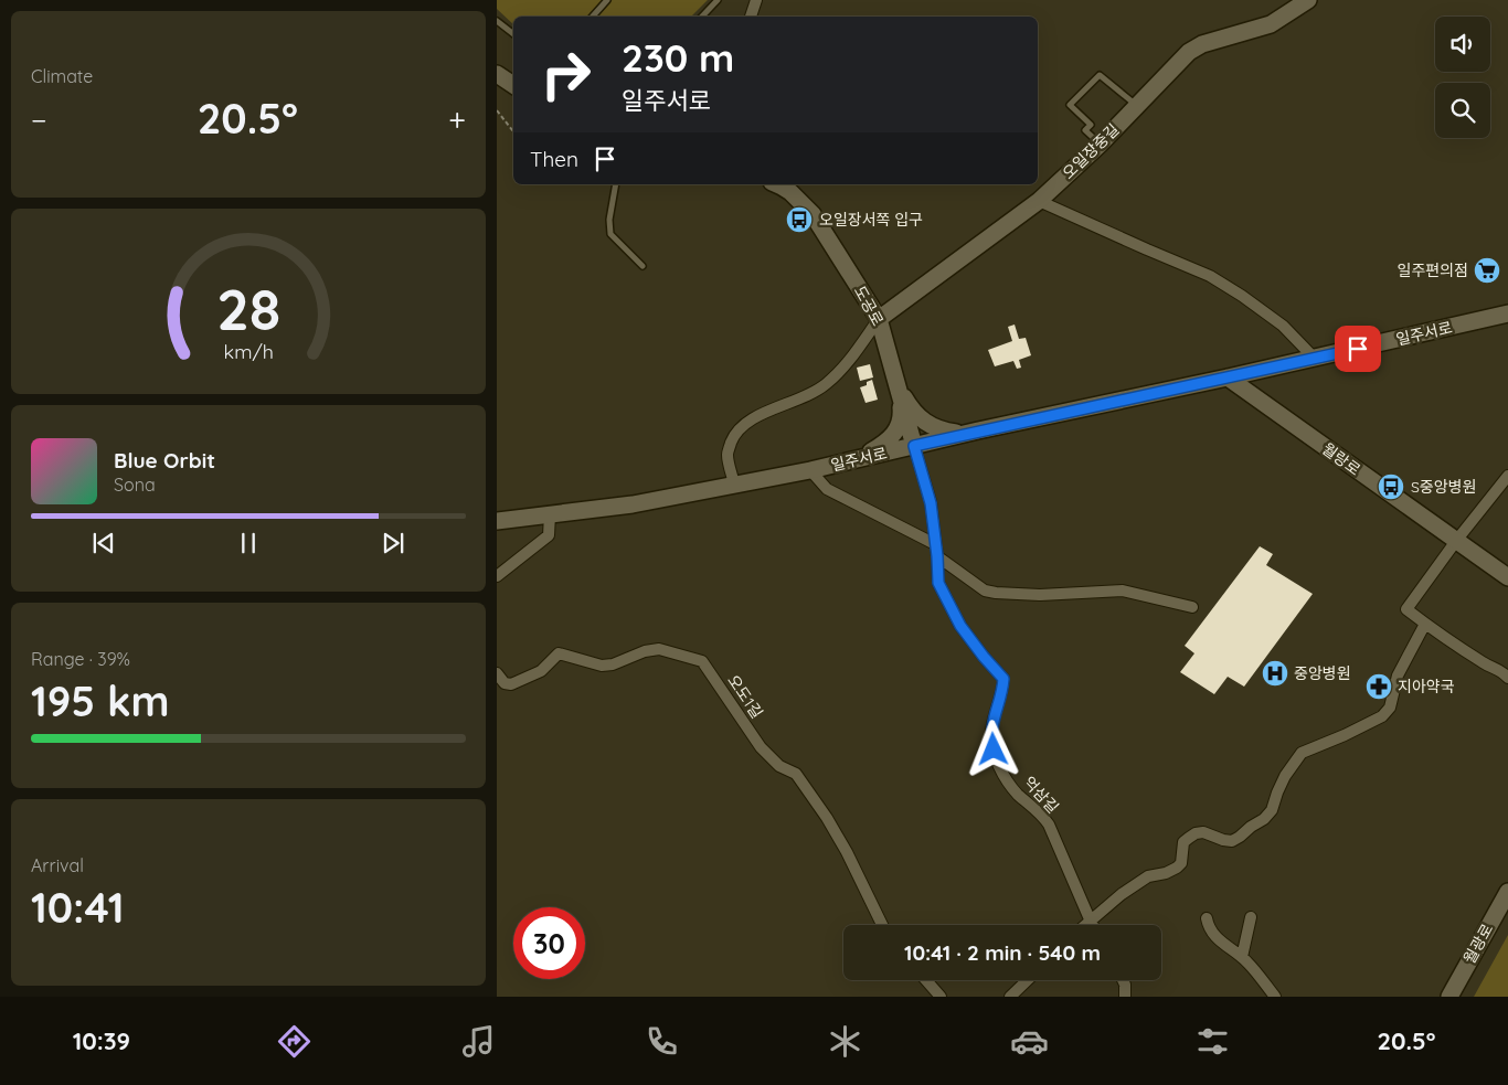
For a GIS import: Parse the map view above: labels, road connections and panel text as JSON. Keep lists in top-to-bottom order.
{
  "streets": {
    "main road": [
      "오일장중길",
      "도공로",
      "일주서로",
      "월랑로",
      "월광로"
    ],
    "street": ["오도1길", "억삼길"]
  },
  "crossings": [
    ["오일장중길", "도공로"],
    ["도공로", "일주서로"],
    ["도공로", "억삼길"],
    ["일주서로", "월랑로"],
    ["일주서로", "억삼길"]
  ],
  "places": {
    "bus stop": ["오일장서쪽 입구", "S중앙병원"],
    "supermarket": ["일주편의점"],
    "hospital": ["중앙병원"],
    "pharmacy": ["지아약국"]
  },
  "page": {
    "tile": [
      "Climate",
      ["Range · 39%", "195 km"],
      ["Arrival", "10:41"]
    ],
    "turn": ["230 m", "일주서로"],
    "heat": ["−", "20.5°", "+"],
    "then": "Then",
    "song": ["Blue Orbit", "Sona"],
    "limit": "30",
    "trip": "10:41 · 2 min · 540 m",
    "tabs": ["10:39", "20.5°"],
    "gauge": ["28", "km/h"]
  }
}
